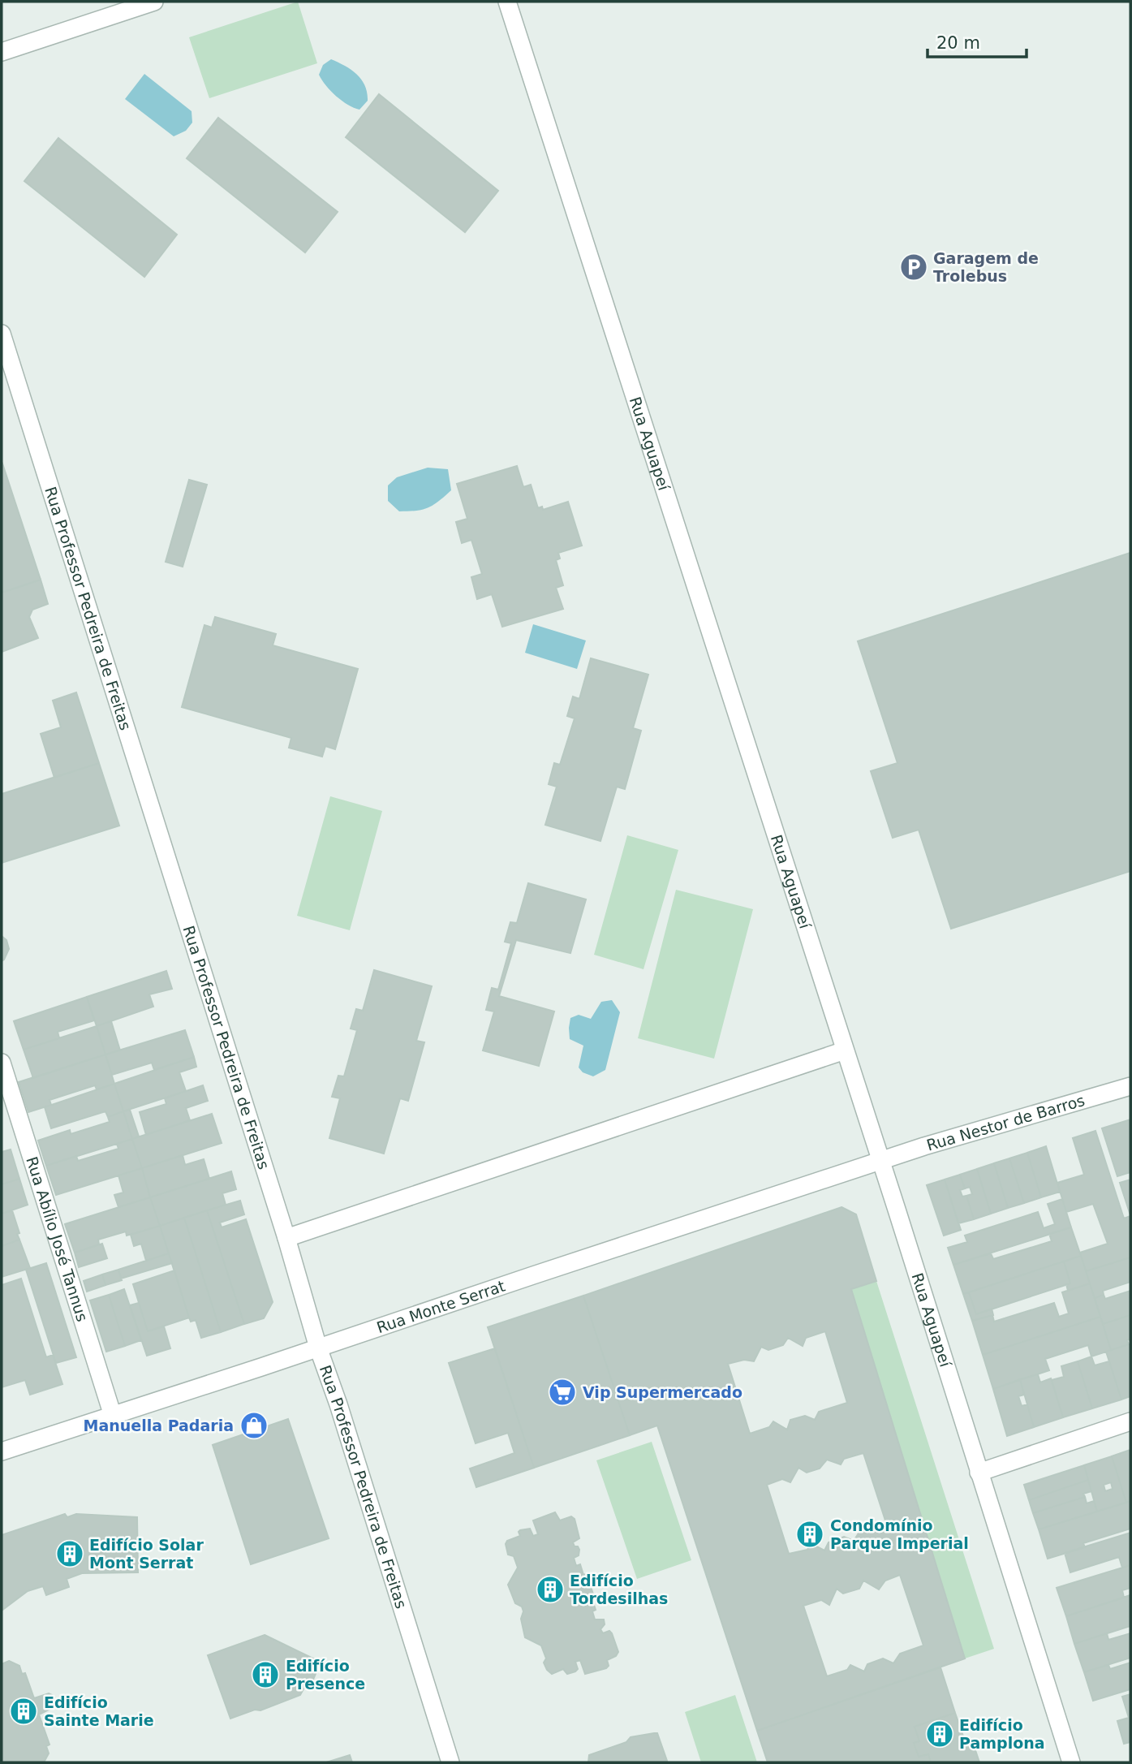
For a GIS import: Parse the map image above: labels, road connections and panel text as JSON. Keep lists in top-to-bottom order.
{
  "streets": {
    "street": [
      "Rua Aguapeí",
      "Rua Professor Pedreira de Freitas",
      "Rua Nestor de Barros",
      "Rua Abílio José Tannus",
      "Rua Monte Serrat"
    ]
  },
  "crossings": [
    ["Rua Aguapeí", "Rua Nestor de Barros"],
    ["Rua Aguapeí", "Rua Monte Serrat"],
    ["Rua Professor Pedreira de Freitas", "Rua Monte Serrat"],
    ["Rua Nestor de Barros", "Rua Monte Serrat"],
    ["Rua Abílio José Tannus", "Rua Monte Serrat"]
  ],
  "places": {
    "parking": ["Garagem de Trolebus"],
    "supermarket": ["Vip Supermercado"],
    "shop": ["Manuella Padaria"],
    "building": [
      "Condomínio Parque Imperial",
      "Edifício Solar Mont Serrat",
      "Edifício Tordesilhas",
      "Edifício Presence",
      "Edifício Sainte Marie",
      "Edifício Pamplona"
    ]
  },
  "scale_bar": "20 m"
}
